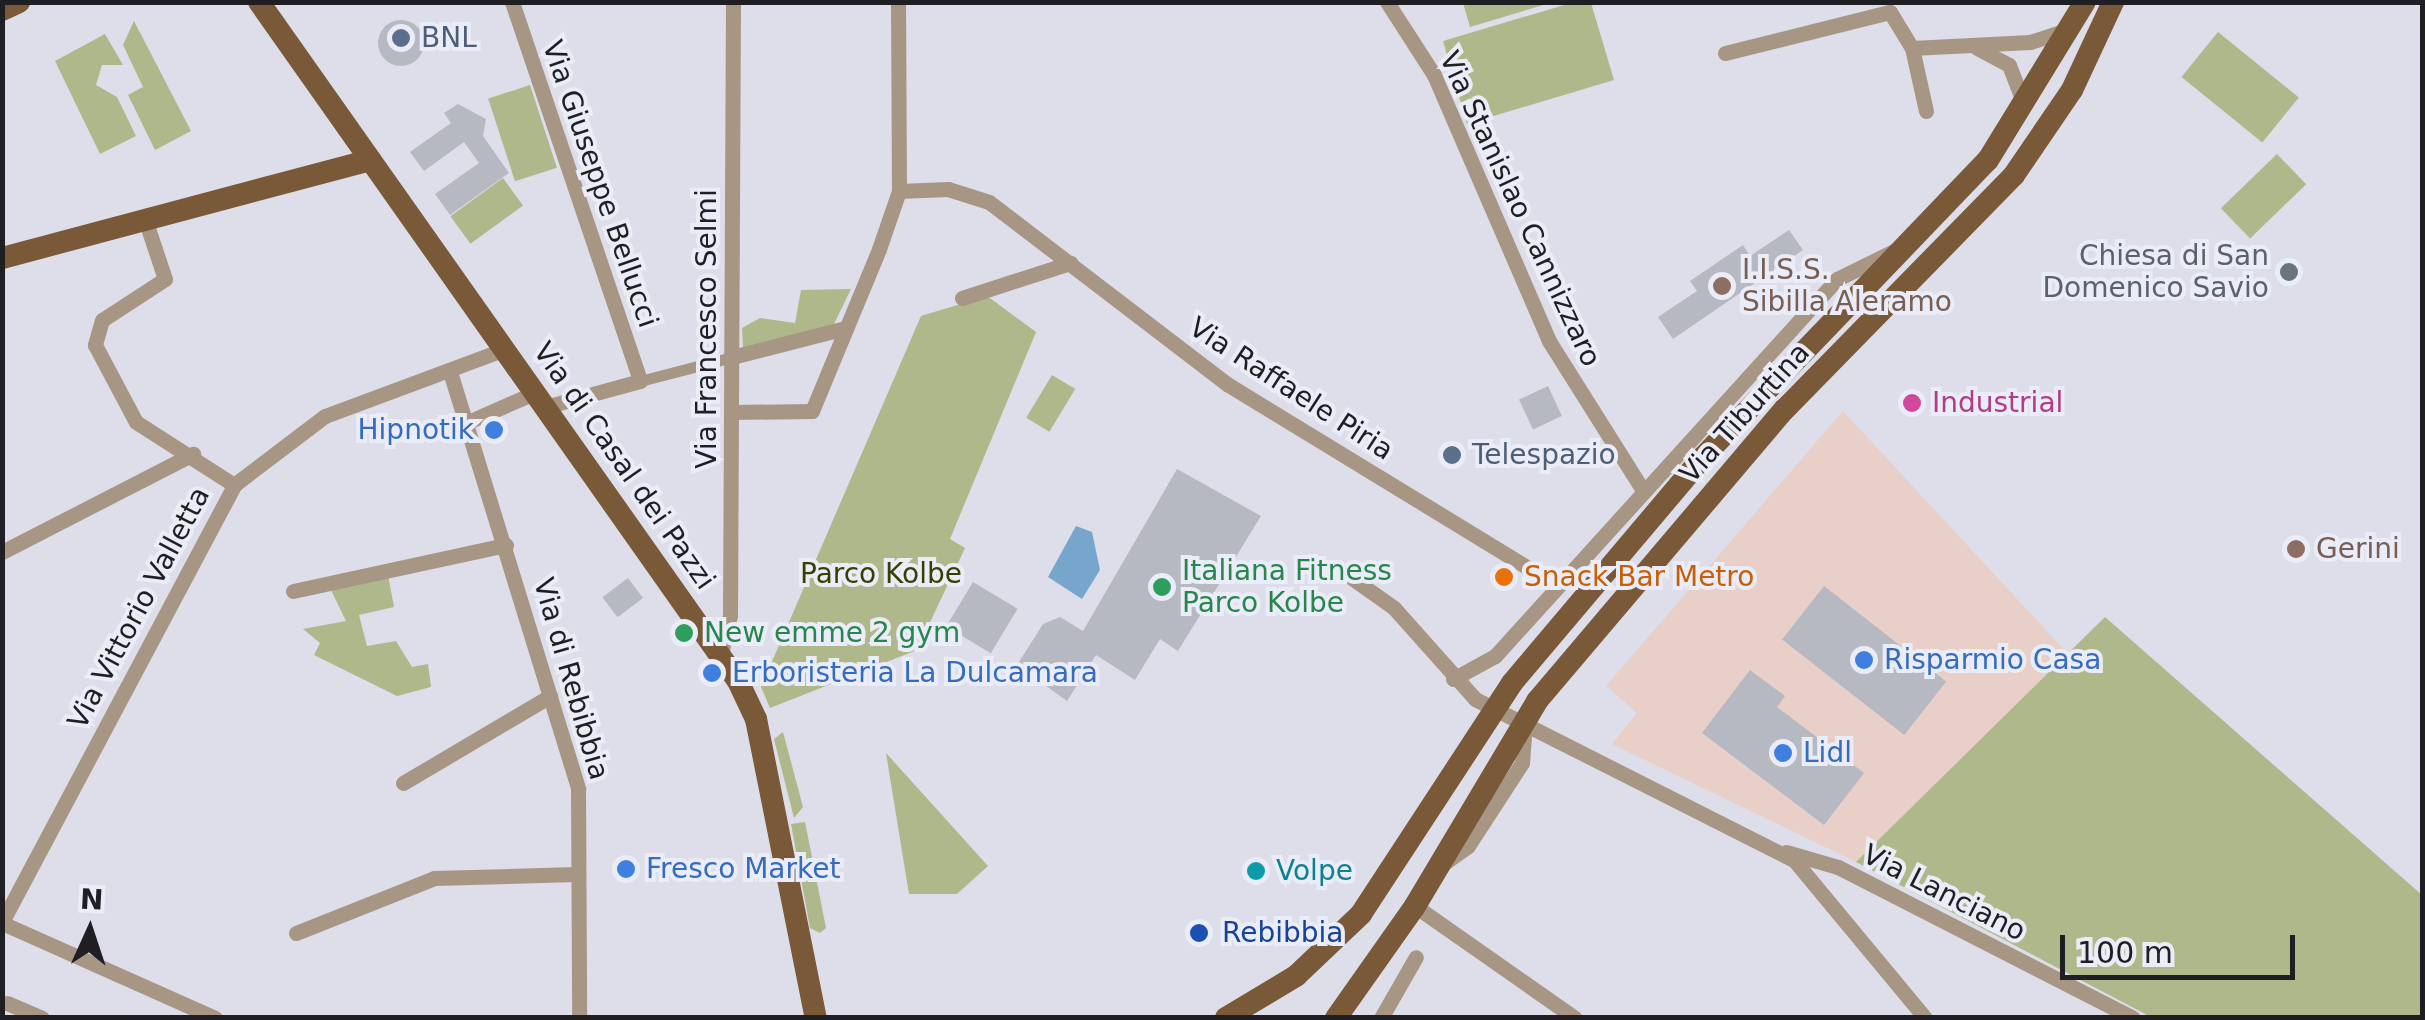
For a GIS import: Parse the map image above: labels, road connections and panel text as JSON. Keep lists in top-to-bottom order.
{
  "streets": {
    "main road": ["Via Tiburtina", "Via di Casal dei Pazzi"],
    "street": [
      "Via Giuseppe Bellucci",
      "Via Stanislao Cannizzaro",
      "Via Francesco Selmi",
      "Via Raffaele Piria",
      "Via Vittorio Valletta",
      "Via di Rebibbia",
      "Via Lanciano"
    ]
  },
  "crossings": [
    ["Via Stanislao Cannizzaro", "Via Tiburtina"],
    ["Via Francesco Selmi", "Via di Casal dei Pazzi"],
    ["Via Raffaele Piria", "Via Tiburtina"],
    ["Via Tiburtina", "Via Lanciano"],
    ["Via di Casal dei Pazzi", "Via Vittorio Valletta"],
    ["Via Vittorio Valletta", "Via di Rebibbia"]
  ],
  "parks": ["Parco Kolbe"],
  "places": [
    "BNL",
    "Chiesa di San Domenico Savio",
    "I.I.S.S. Sibilla Aleramo",
    "Industrial",
    "Hipnotik",
    "Telespazio",
    "Gerini",
    "Snack Bar Metro",
    "Italiana Fitness Parco Kolbe",
    "New emme 2 gym",
    "Risparmio Casa",
    "Erboristeria La Dulcamara",
    "Lidl",
    "Fresco Market",
    "Volpe",
    "Rebibbia"
  ],
  "scale_bar": "100 m",
  "north": "top"
}
